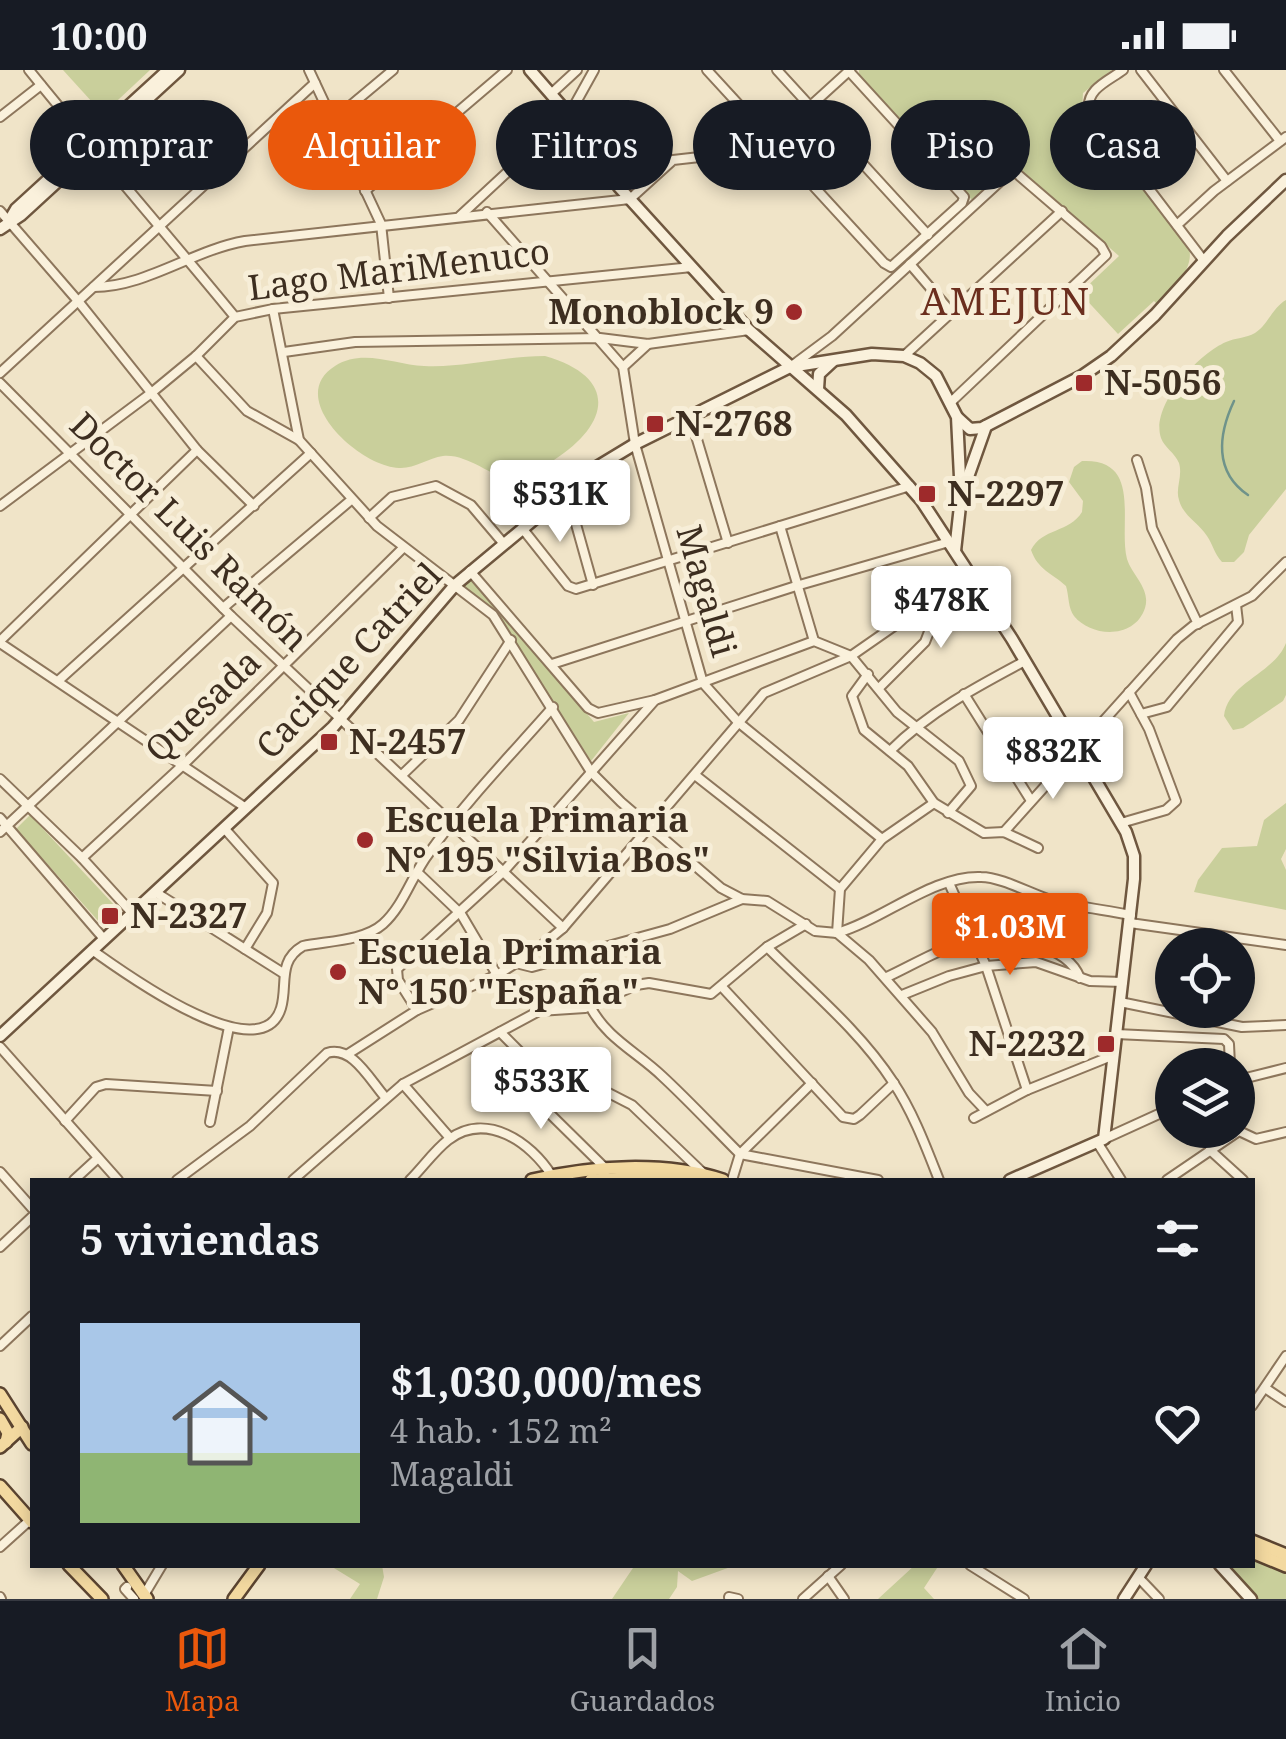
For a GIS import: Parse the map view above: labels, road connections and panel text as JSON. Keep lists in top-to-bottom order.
{
  "streets": {
    "main road": ["Cacique Catriel"],
    "street": [
      "Lago MariMenuco",
      "Doctor Luis Ramón",
      "Magaldi",
      "Quesada"
    ]
  },
  "crossings": [
    ["Lago MariMenuco", "Doctor Luis Ramón"],
    ["Lago MariMenuco", "Magaldi"],
    ["Doctor Luis Ramón", "Cacique Catriel"],
    ["Doctor Luis Ramón", "Quesada"],
    ["Magaldi", "Cacique Catriel"]
  ],
  "districts": ["AMEJUN"],
  "places": {
    "other": ["Monoblock 9", "Escuela Primaria N° 195 \"Silvia Bos\"", "Escuela Primaria N° 150 \"España\""],
    "transit": [
      "N-5056",
      "N-2768",
      "N-2297",
      "N-2457",
      "N-2327",
      "N-2232"
    ]
  },
  "page": {
    "status": "10:00",
    "chip": [
      "Comprar",
      "Alquilar",
      "Filtros",
      "Nuevo",
      "Piso",
      "Casa"
    ],
    "price": [
      "$531K",
      "$478K",
      "$832K",
      "$1.03M",
      "$533K"
    ],
    "heading": "5 viviendas",
    "list": [
      {
        "name": "$1,030,000/mes",
        "note": "4 hab. · 152 m² · Magaldi"
      }
    ],
    "tabs": ["Mapa", "Guardados", "Inicio"]
  }
}
